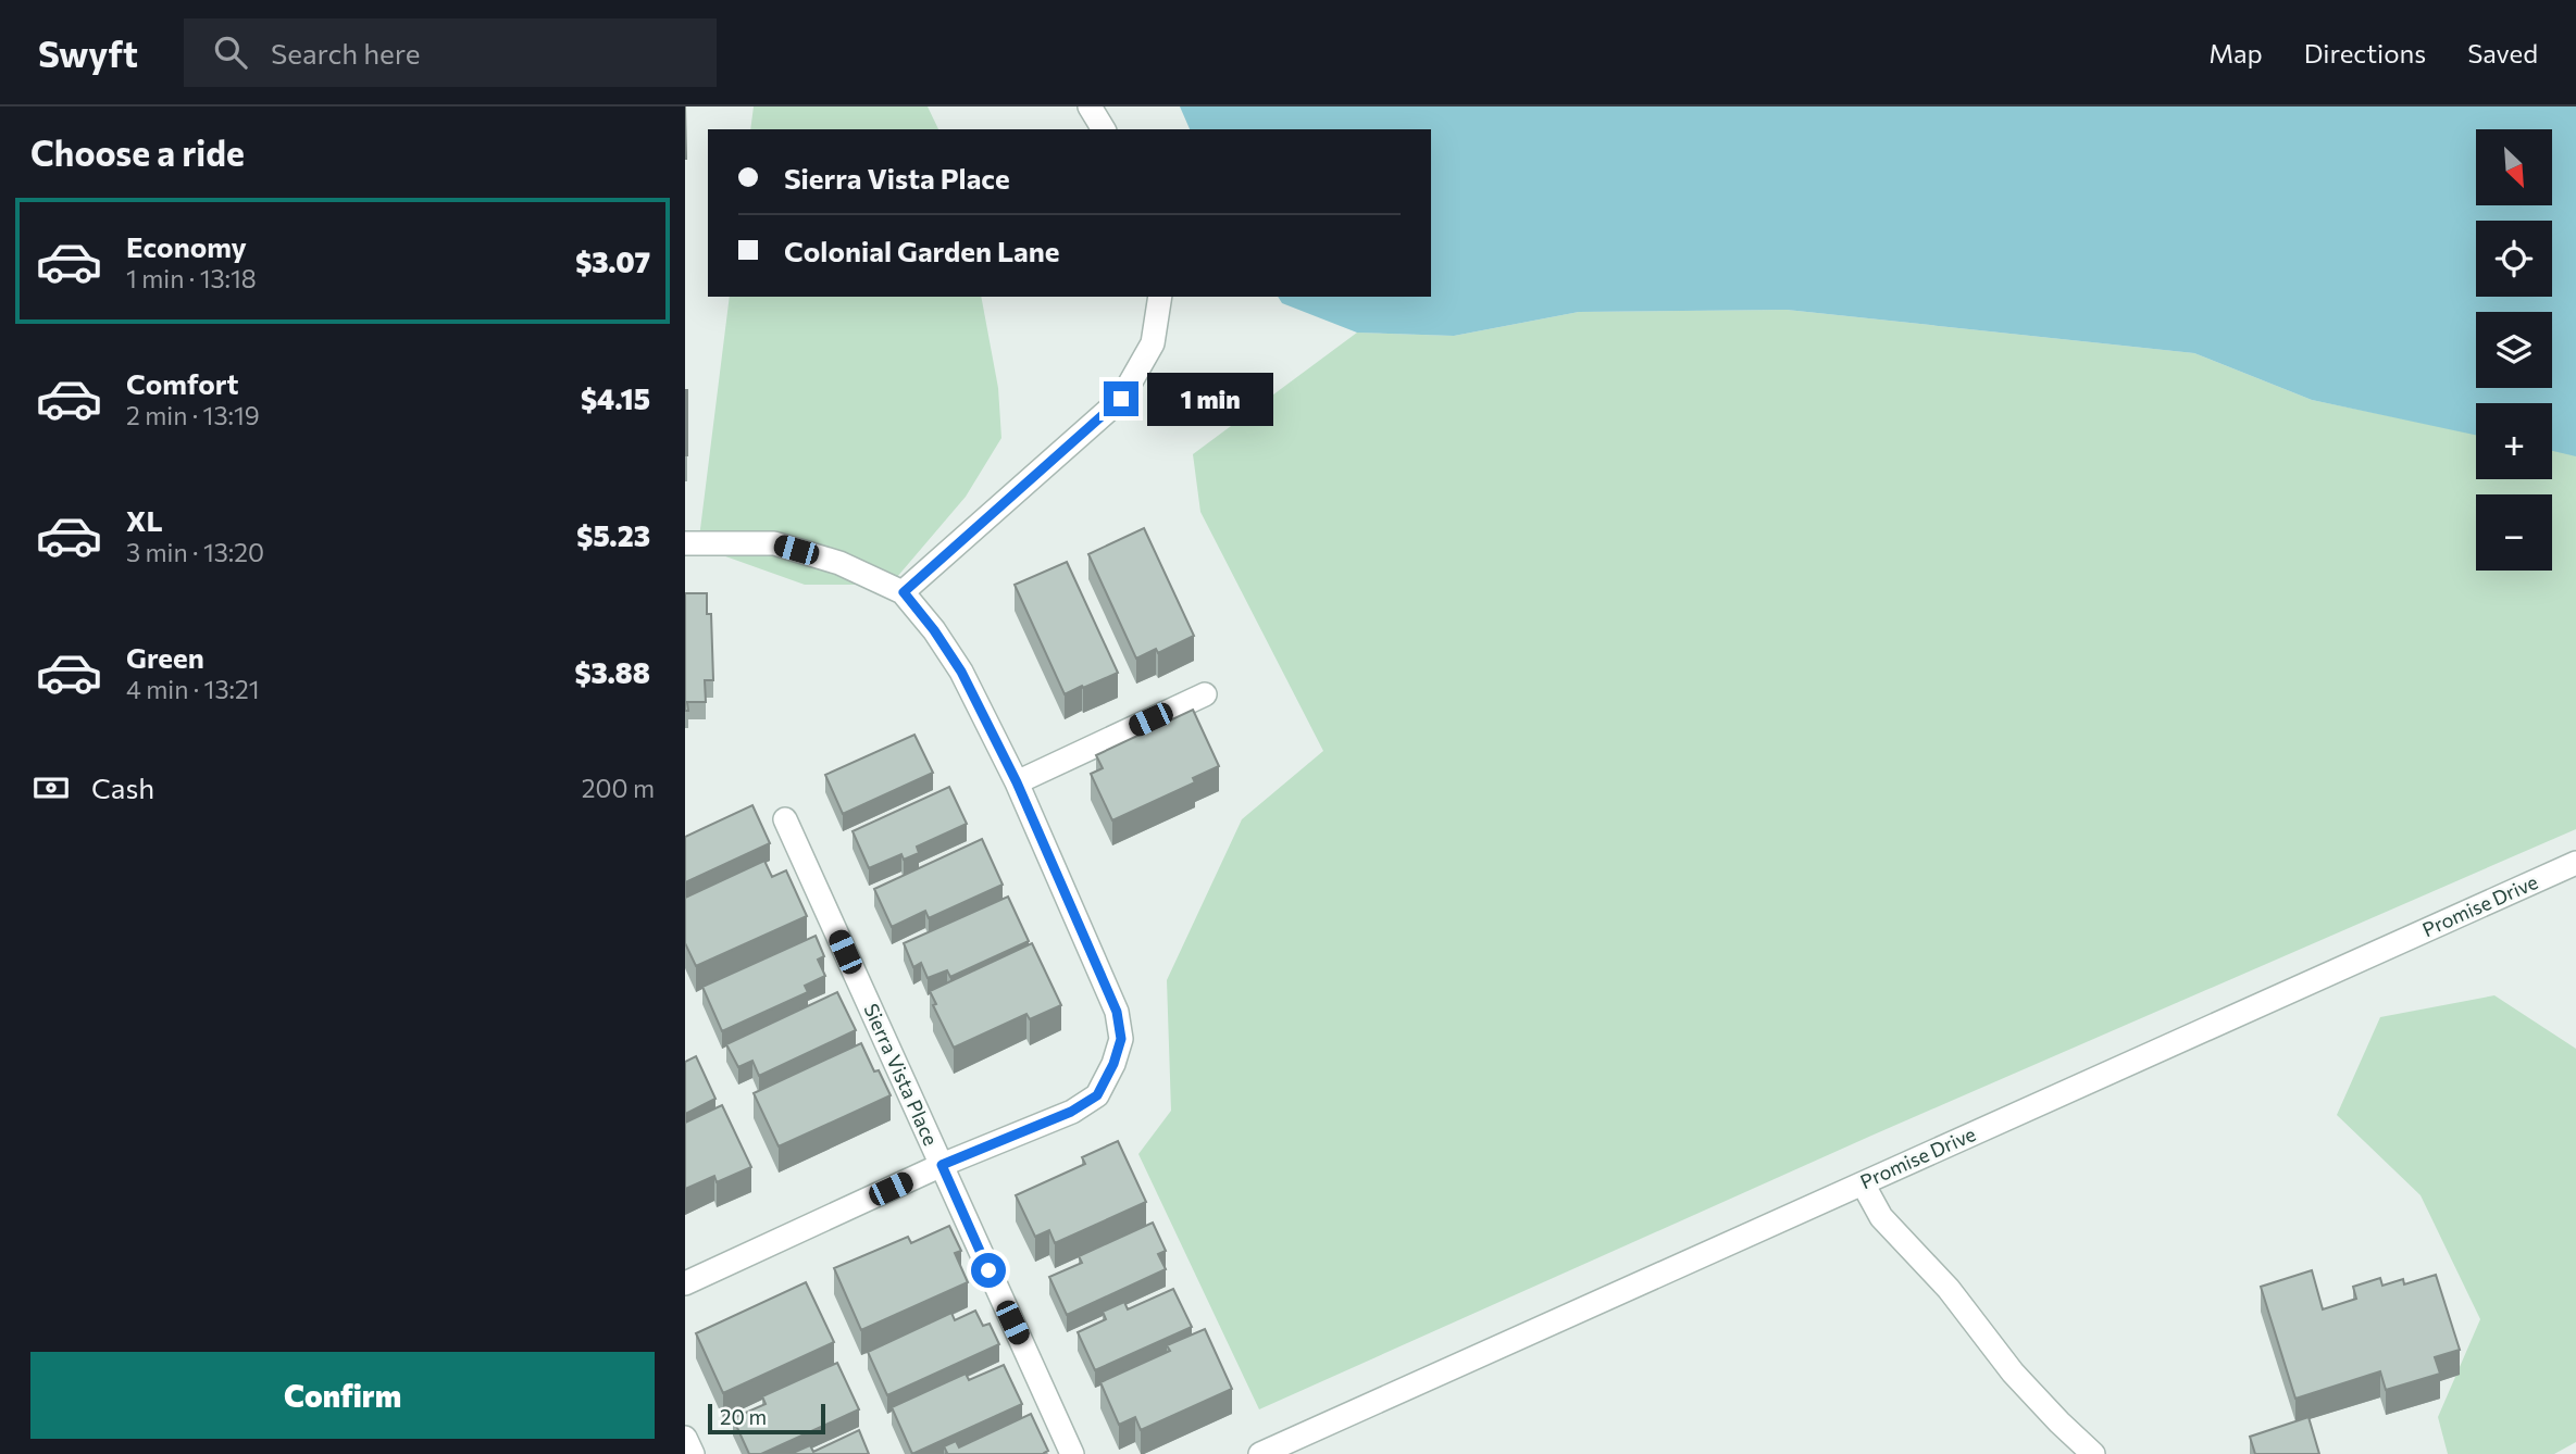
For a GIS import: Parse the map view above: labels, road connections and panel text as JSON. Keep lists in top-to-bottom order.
{
  "streets": {
    "street": ["Promise Drive", "Sierra Vista Place"]
  },
  "scale_bar": "20 m",
  "north": "bottom right",
  "page": {
    "header": "Swyft",
    "search": "Search here",
    "nav": ["Map", "Directions", "Saved"],
    "heading": "Choose a ride",
    "map_buttons": ["+", "−"],
    "banner": ["Sierra Vista Place", "Colonial Garden Lane"],
    "list": [
      {
        "name": "Economy",
        "note": "1 min · 13:18",
        "value": "$3.07"
      },
      {
        "name": "Comfort",
        "note": "2 min · 13:19",
        "value": "$4.15"
      },
      {
        "name": "XL",
        "note": "3 min · 13:20",
        "value": "$5.23"
      },
      {
        "name": "Green",
        "note": "4 min · 13:21",
        "value": "$3.88"
      }
    ],
    "bubble": "1 min",
    "pay": ["Cash", "200 m"],
    "buttons": "Confirm",
    "scale": "20 m"
  }
}
